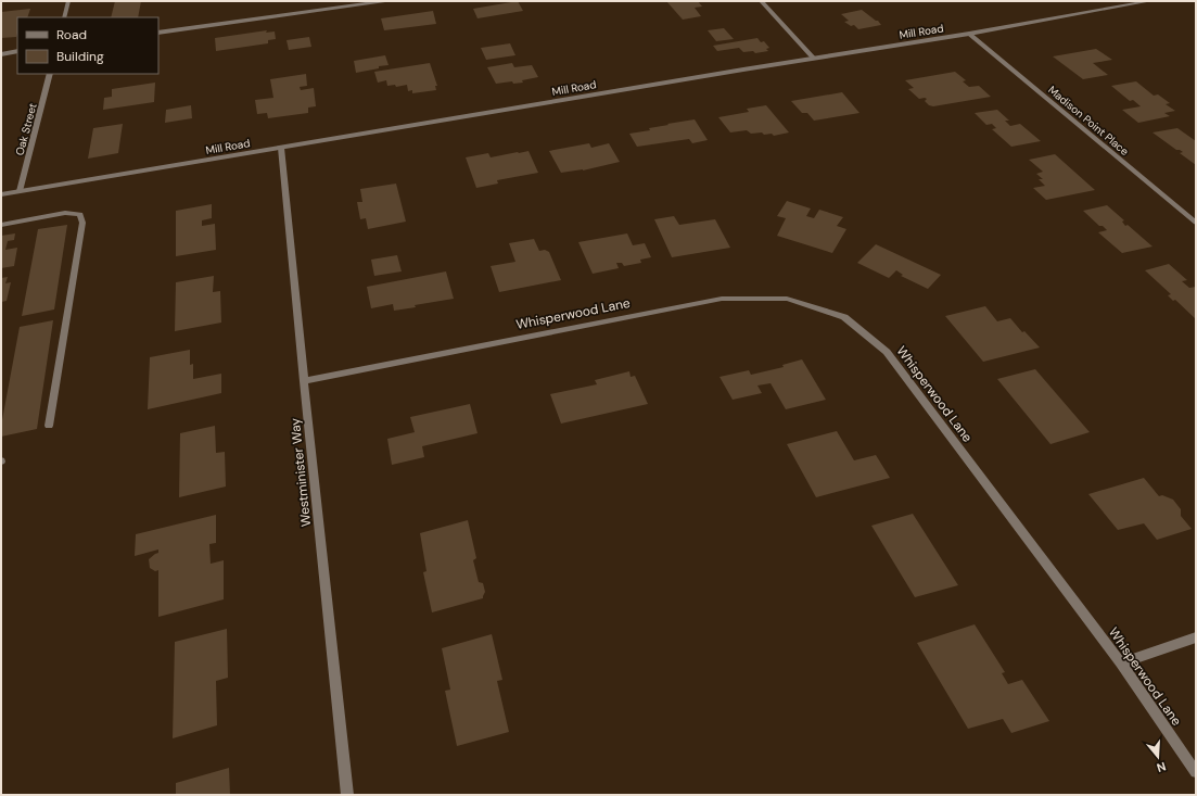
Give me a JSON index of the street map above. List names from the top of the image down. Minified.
{"streets":{"street":["Mill Road","Madison Point Place","Oak Street","Whisperwood Lane","Westminister Way"]},"crossings":[["Mill Road","Madison Point Place"],["Mill Road","Oak Street"],["Mill Road","Westminister Way"],["Whisperwood Lane","Westminister Way"]],"legend":["Road","Building"],"north":"bottom"}
